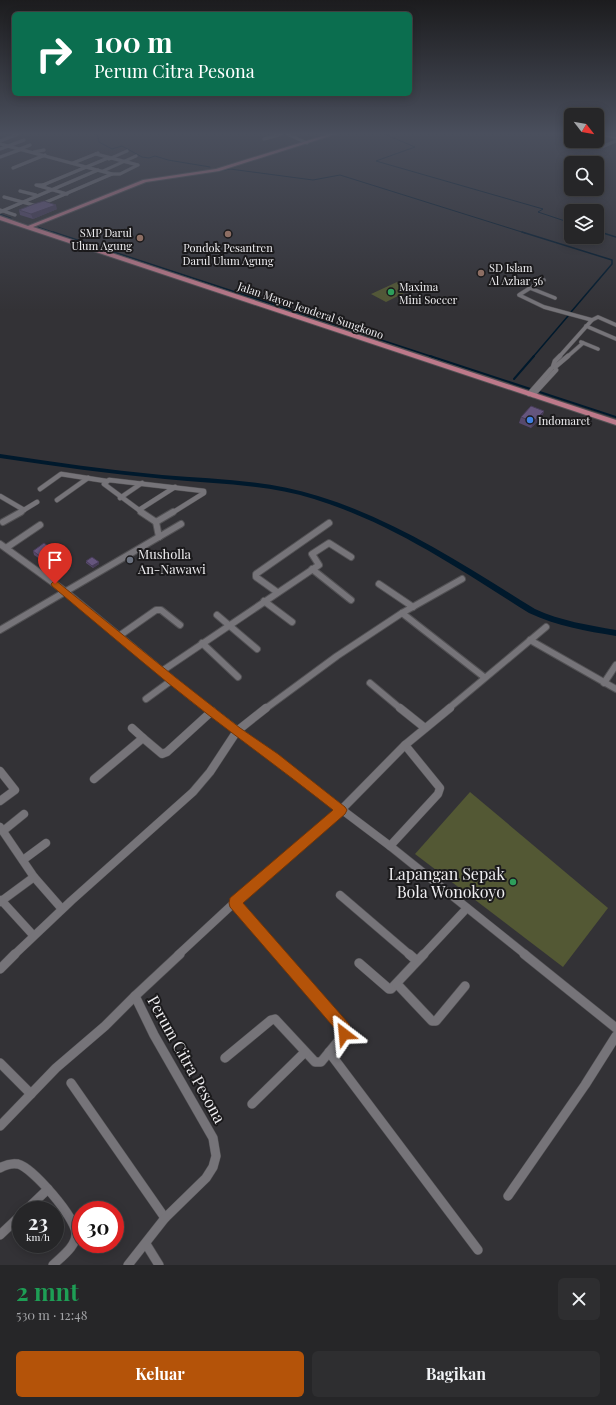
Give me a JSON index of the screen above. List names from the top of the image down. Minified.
{"streets":{"main road":["Jalan Mayor Jenderal Sungkono"],"street":["Perum Citra Pesona"]},"places":["Pondok Pesantren Darul Ulum Agung","SMP Darul Ulum Agung","SD Islam Al Azhar 56","Maxima Mini Soccer","Indomaret","Musholla An-Nawawi","Lapangan Sepak Bola Wonokoyo"],"north":"bottom right","page":{"turn":["100 m","Perum Citra Pesona"],"speed":"23 km/h","limit":"30","heading":["2 mnt","530 m · 12:48"],"buttons":["Keluar","Bagikan"]}}
